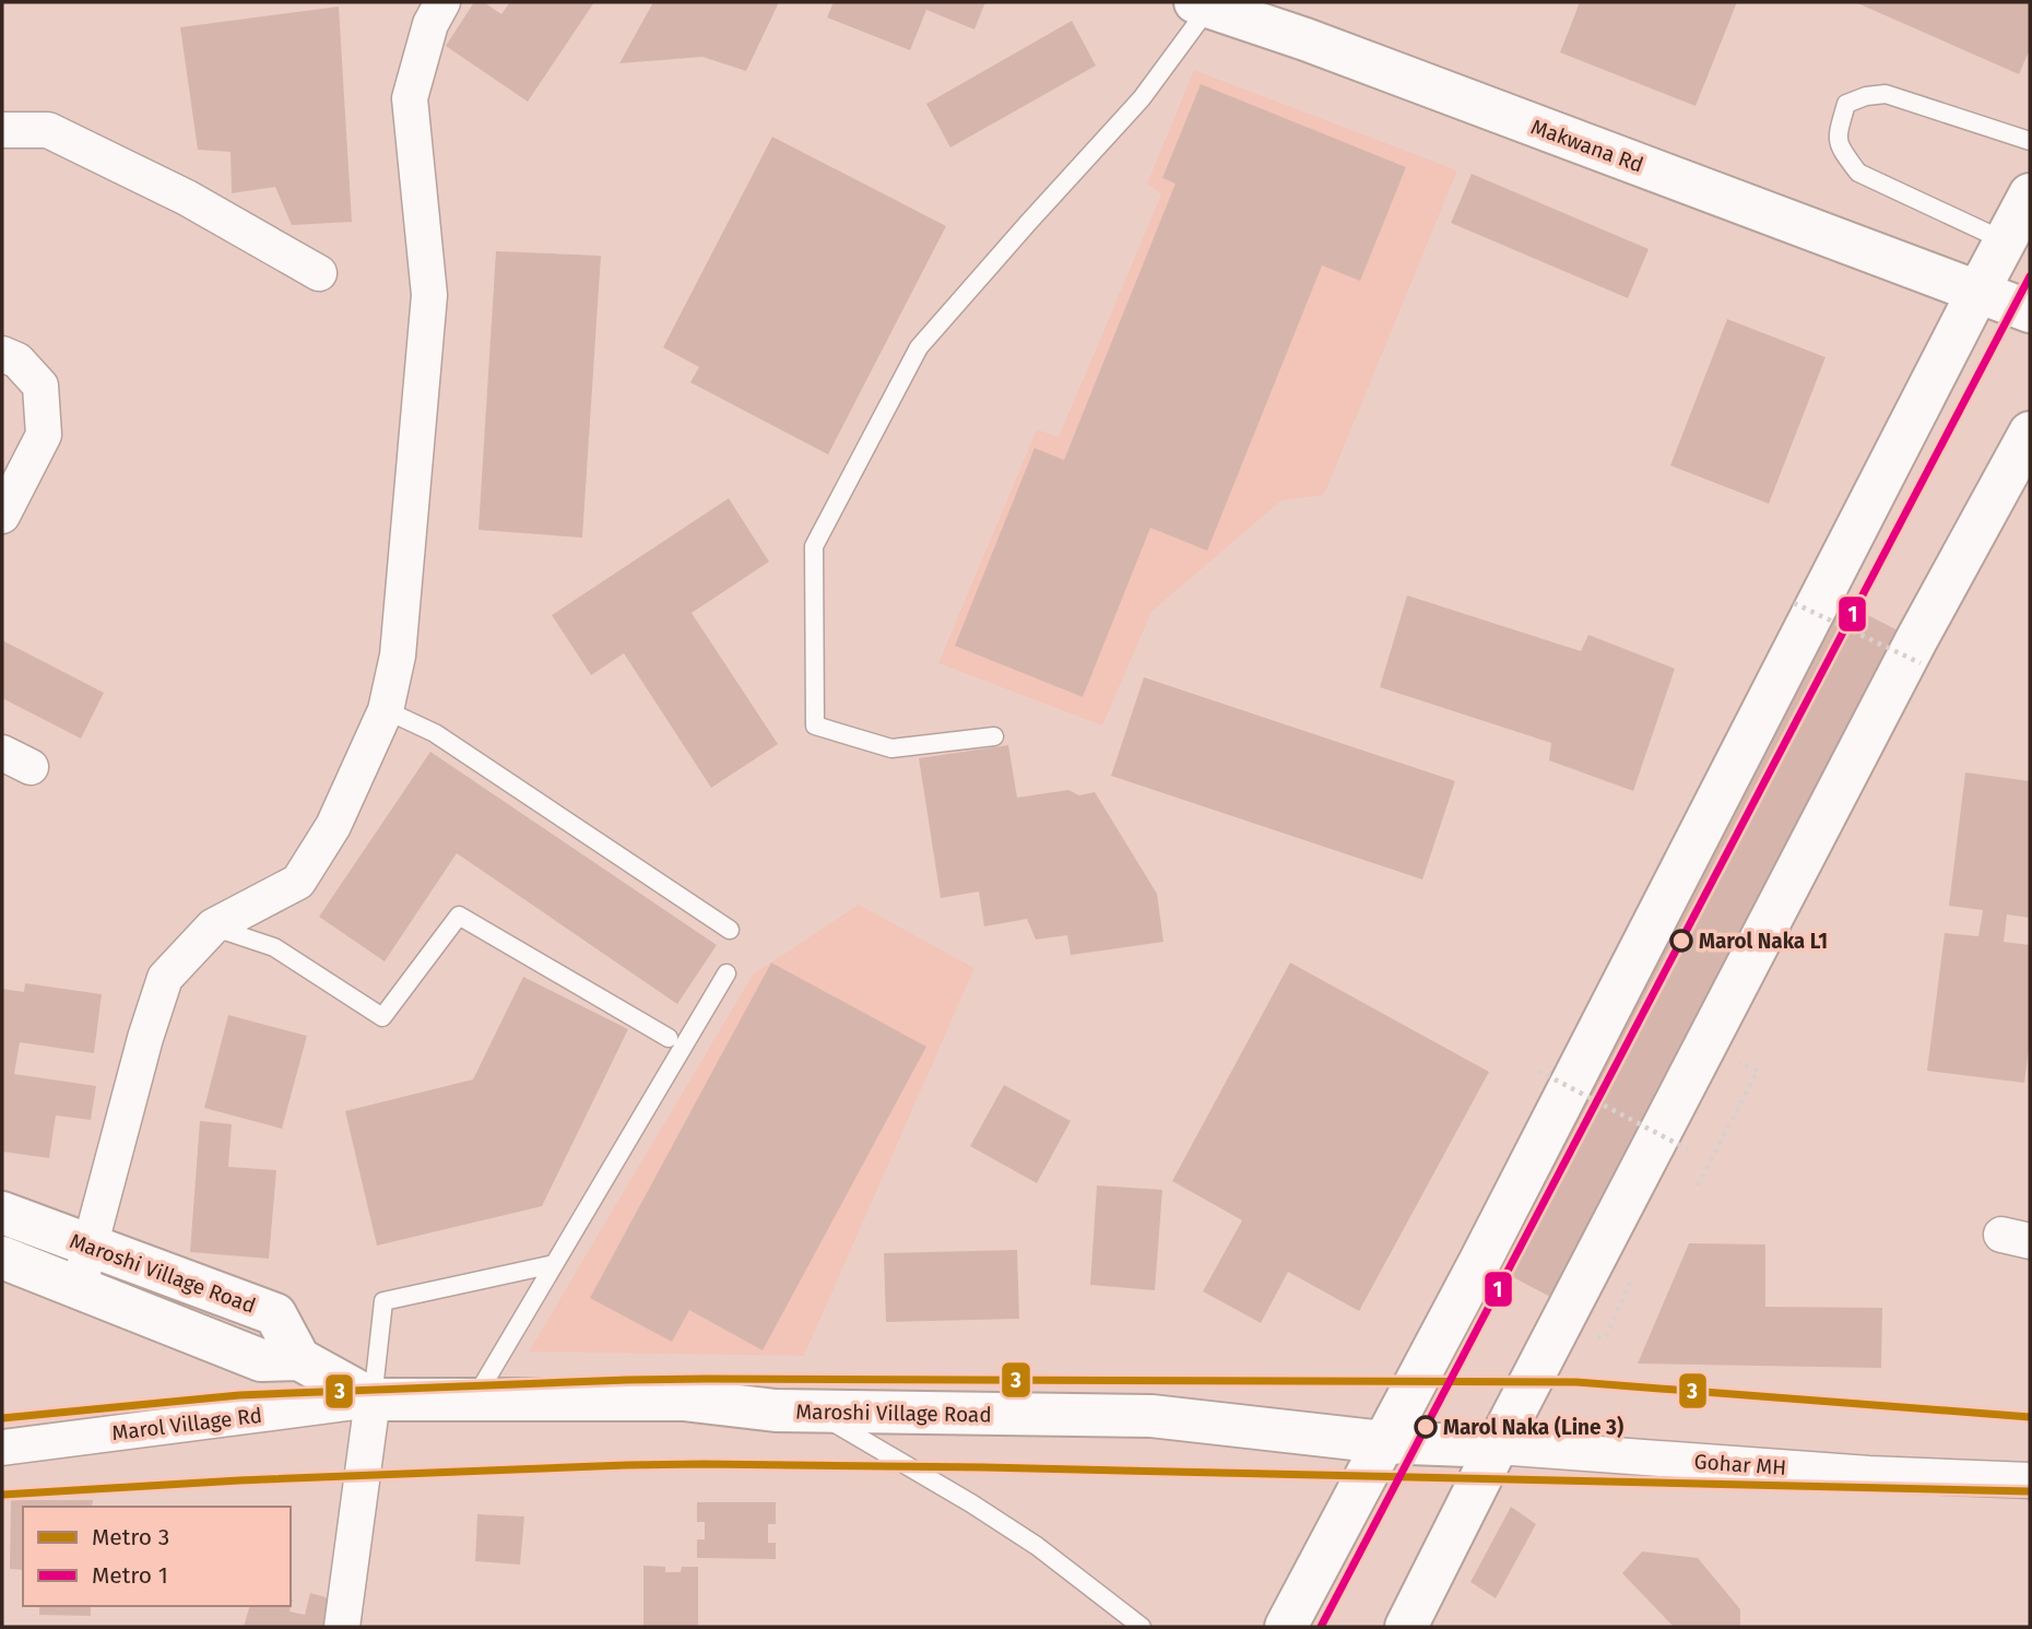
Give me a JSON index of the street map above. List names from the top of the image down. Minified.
{"streets":{"main road":["Makwana Rd","Maroshi Village Road"],"street":["Marol Village Rd","Gohar MH"]},"crossings":[["Maroshi Village Road","Marol Village Rd"],["Maroshi Village Road","Gohar MH"]],"places":["Marol Naka L1","Marol Naka (Line 3)"],"lines":["metro line 1","metro line 3"],"legend":["Metro 3","Metro 1"]}
